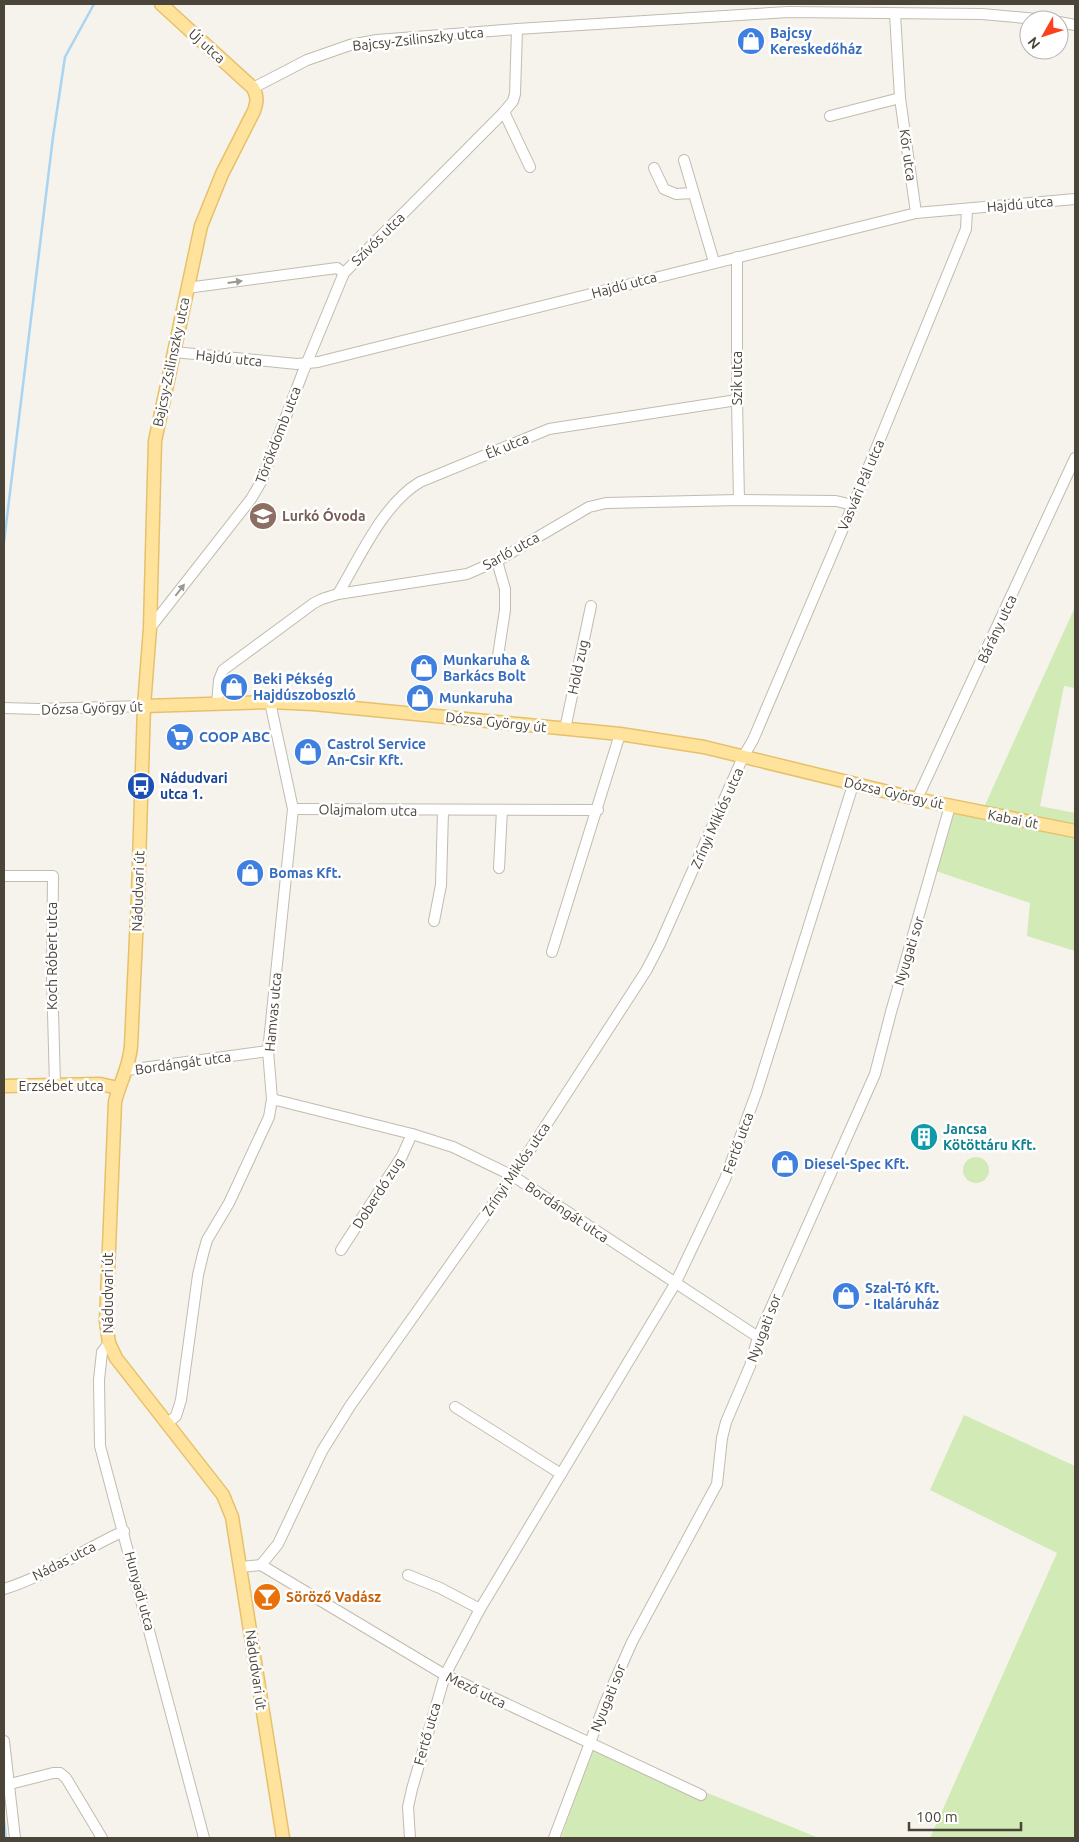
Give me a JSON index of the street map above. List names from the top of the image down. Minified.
{"streets":{"main road":["Bajcsy-Zsilinszky utca","Új utca","Dózsa György út","Kabai út","Nádudvari út","Erzsébet utca"],"street":["Kör utca","Hajdú utca","Szívós utca","Szik utca","Törökdomb utca","Ék utca","Vasvári Pál utca","Sarló utca","Bárány utca","Hold zug","Olajmalom utca","Zrínyi Miklós utca","Nyugati sor","Koch Róbert utca","Hamvas utca","Bordángát utca","Fertő utca","Doberdó zug","Nádas utca","Hunyadi utca","Mező utca"]},"crossings":[["Bajcsy-Zsilinszky utca","Új utca"],["Bajcsy-Zsilinszky utca","Kör utca"],["Bajcsy-Zsilinszky utca","Hajdú utca"],["Bajcsy-Zsilinszky utca","Szívós utca"],["Bajcsy-Zsilinszky utca","Törökdomb utca"],["Bajcsy-Zsilinszky utca","Dózsa György út"],["Bajcsy-Zsilinszky utca","Nádudvari út"],["Kör utca","Hajdú utca"],["Hajdú utca","Szik utca"],["Hajdú utca","Törökdomb utca"],["Hajdú utca","Vasvári Pál utca"],["Szívós utca","Törökdomb utca"],["Szik utca","Ék utca"],["Szik utca","Sarló utca"],["Ék utca","Sarló utca"],["Vasvári Pál utca","Sarló utca"],["Vasvári Pál utca","Dózsa György út"],["Vasvári Pál utca","Zrínyi Miklós utca"],["Sarló utca","Dózsa György út"],["Bárány utca","Dózsa György út"],["Hold zug","Dózsa György út"],["Dózsa György út","Zrínyi Miklós utca"],["Dózsa György út","Kabai út"],["Dózsa György út","Nádudvari út"],["Dózsa György út","Nyugati sor"],["Dózsa György út","Hamvas utca"],["Dózsa György út","Fertő utca"],["Olajmalom utca","Hamvas utca"],["Zrínyi Miklós utca","Bordángát utca"],["Zrínyi Miklós utca","Mező utca"],["Kabai út","Nyugati sor"],["Nádudvari út","Hamvas utca"],["Nádudvari út","Bordángát utca"],["Nádudvari út","Erzsébet utca"],["Nádudvari út","Hunyadi utca"],["Nyugati sor","Bordángát utca"],["Nyugati sor","Mező utca"],["Koch Róbert utca","Erzsébet utca"],["Hamvas utca","Bordángát utca"],["Bordángát utca","Fertő utca"],["Bordángát utca","Doberdó zug"],["Fertő utca","Mező utca"],["Nádas utca","Hunyadi utca"]],"one_way":["Törökdomb utca"],"places":{"shop":["Bajcsy Kereskedőház","Munkaruha & Barkács Bolt","Beki Pékség Hajdúszoboszló","Munkaruha","Castrol Service An-Csir Kft.","Bomas Kft.","Diesel-Spec Kft.","Szal-Tó Kft. - Italáruház"],"school or university":["Lurkó Óvoda"],"supermarket":["COOP ABC"],"bus stop":["Nádudvari utca 1."],"building":["Jancsa Kötöttáru Kft."],"bar":["Söröző Vadász"]},"scale_bar":"100 m","north":"bottom left"}
